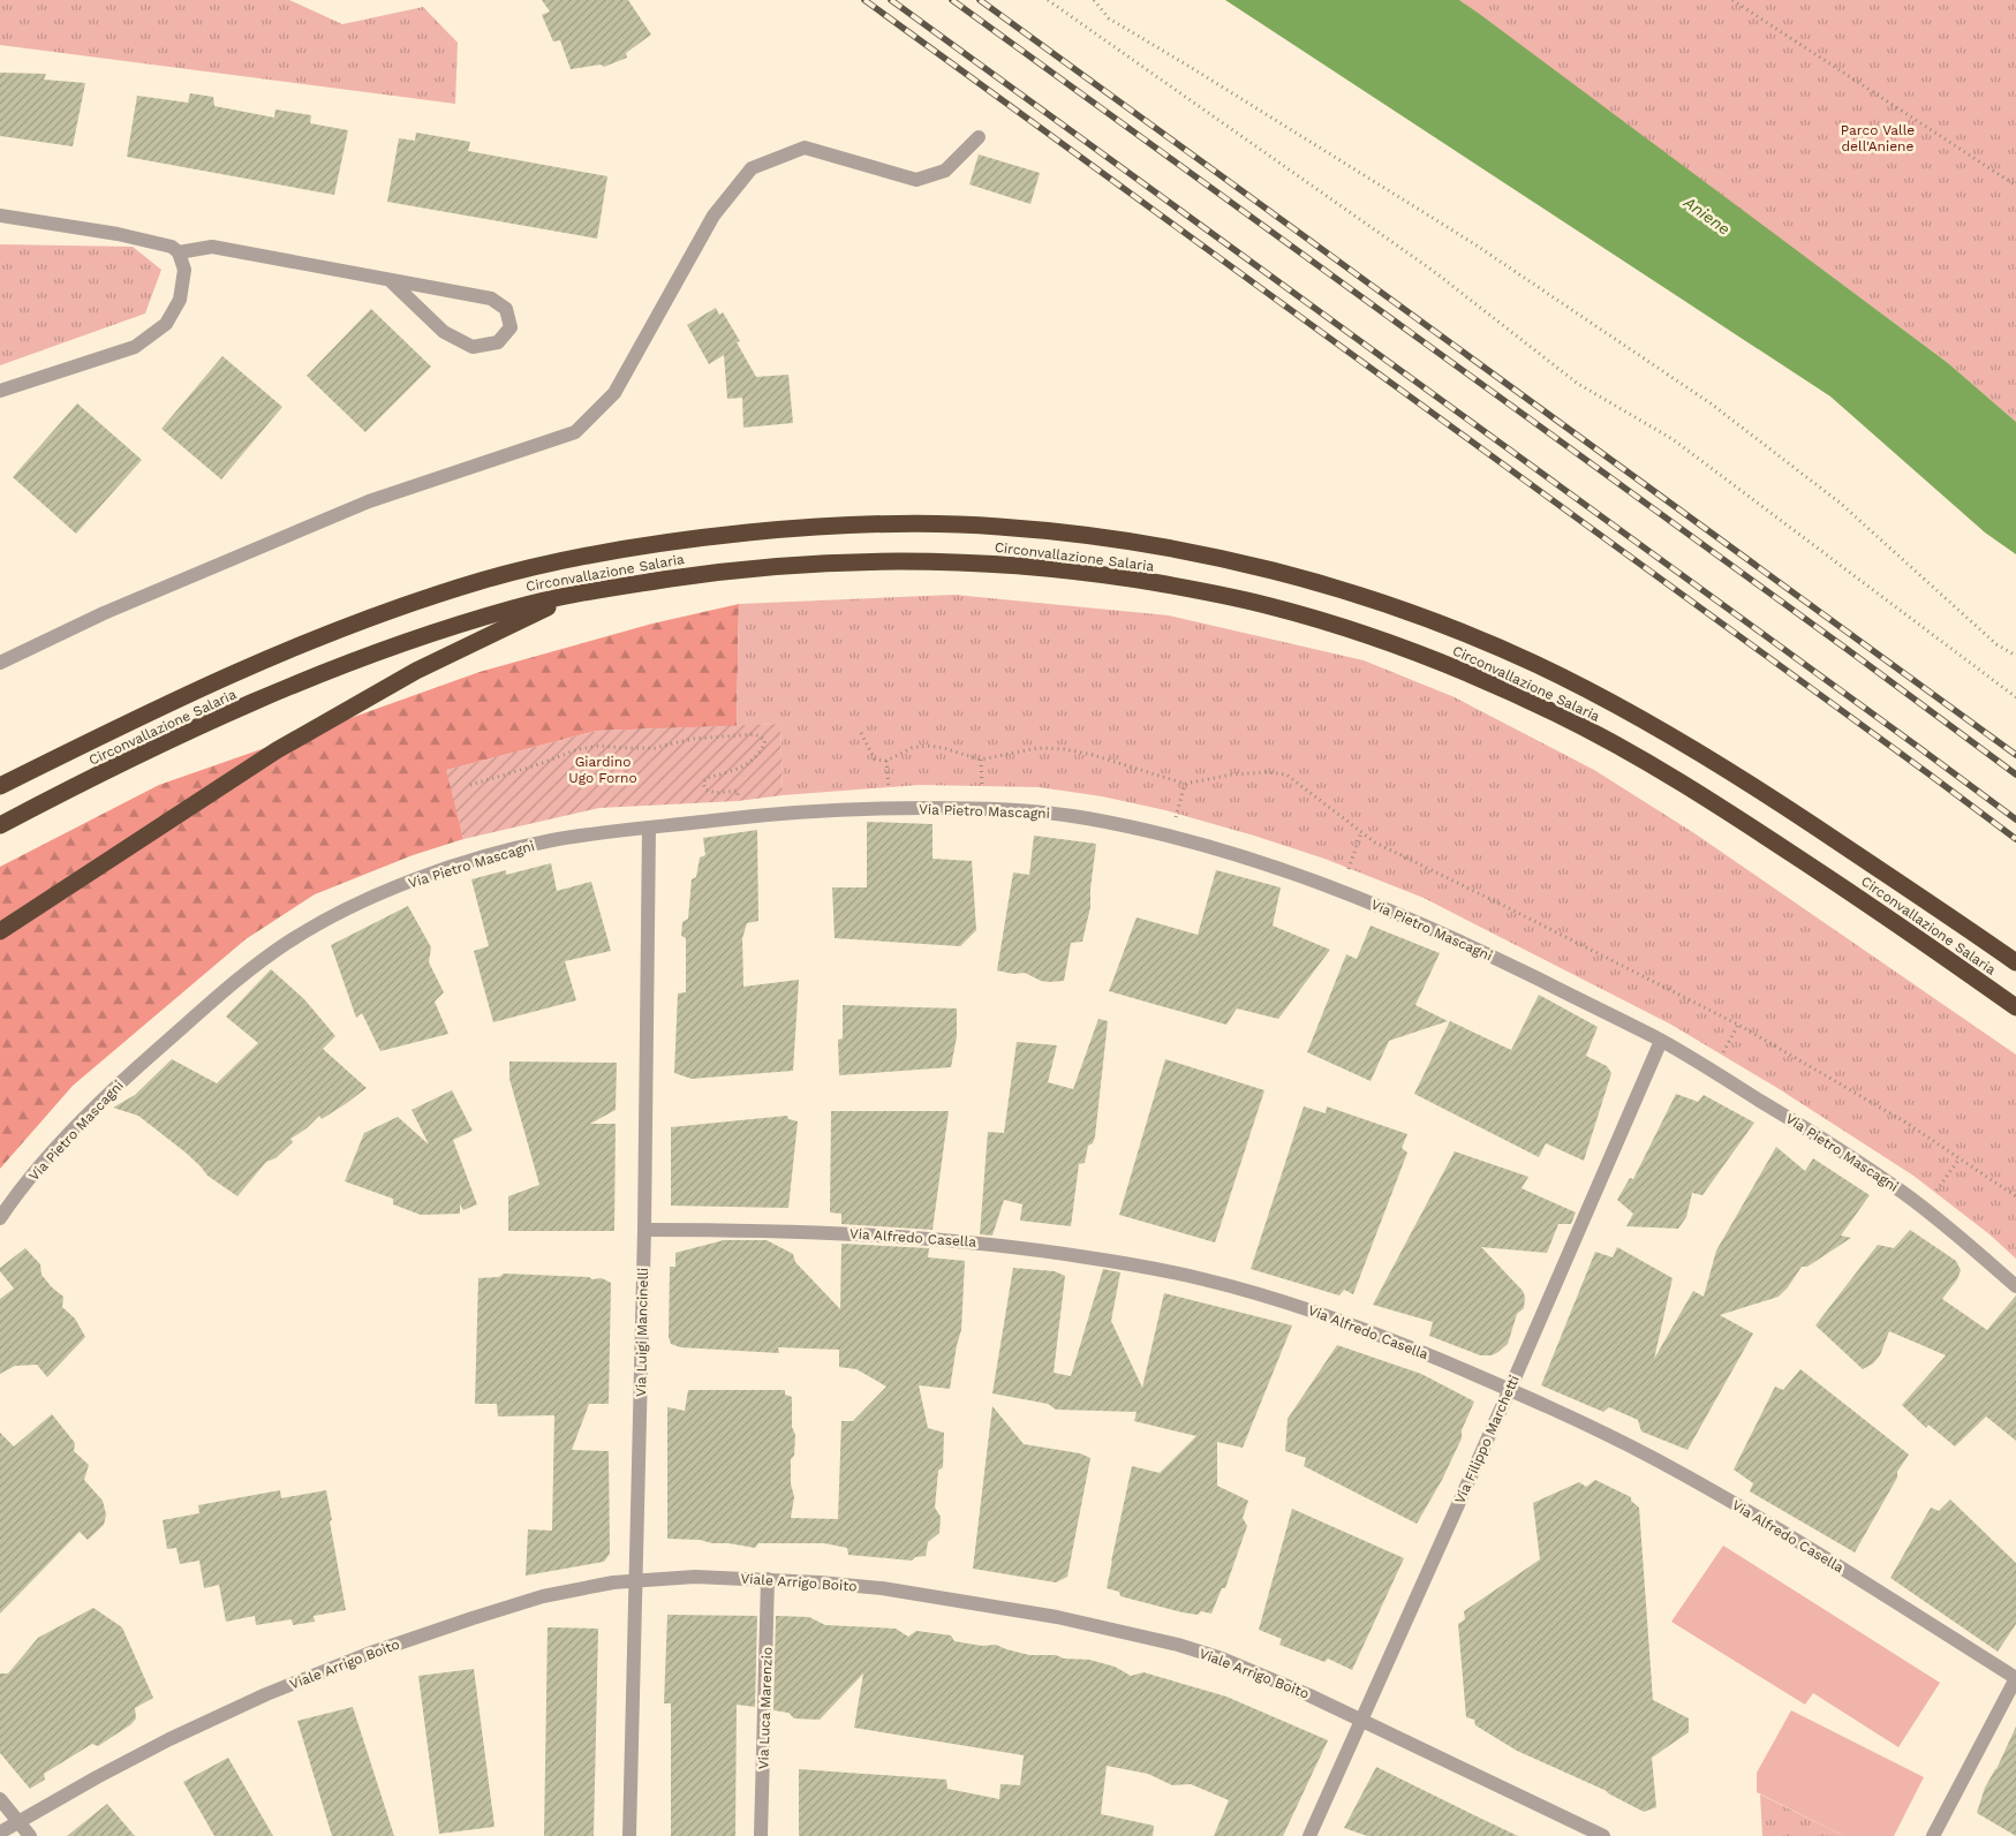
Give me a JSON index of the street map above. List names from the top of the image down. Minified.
{"streets":{"highway":["Circonvallazione Salaria"],"street":["Via Pietro Mascagni","Via Alfredo Casella","Via Luigi Mancinelli","Via Filippo Marchetti","Viale Arrigo Boito","Via Luca Marenzio"]},"crossings":[["Via Pietro Mascagni","Via Luigi Mancinelli"],["Via Pietro Mascagni","Via Filippo Marchetti"],["Via Alfredo Casella","Via Luigi Mancinelli"],["Via Alfredo Casella","Via Filippo Marchetti"],["Via Luigi Mancinelli","Viale Arrigo Boito"],["Via Filippo Marchetti","Viale Arrigo Boito"],["Viale Arrigo Boito","Via Luca Marenzio"]],"water":["Aniene"],"parks":["Parco Valle dell'Aniene","Giardino Ugo Forno"]}
